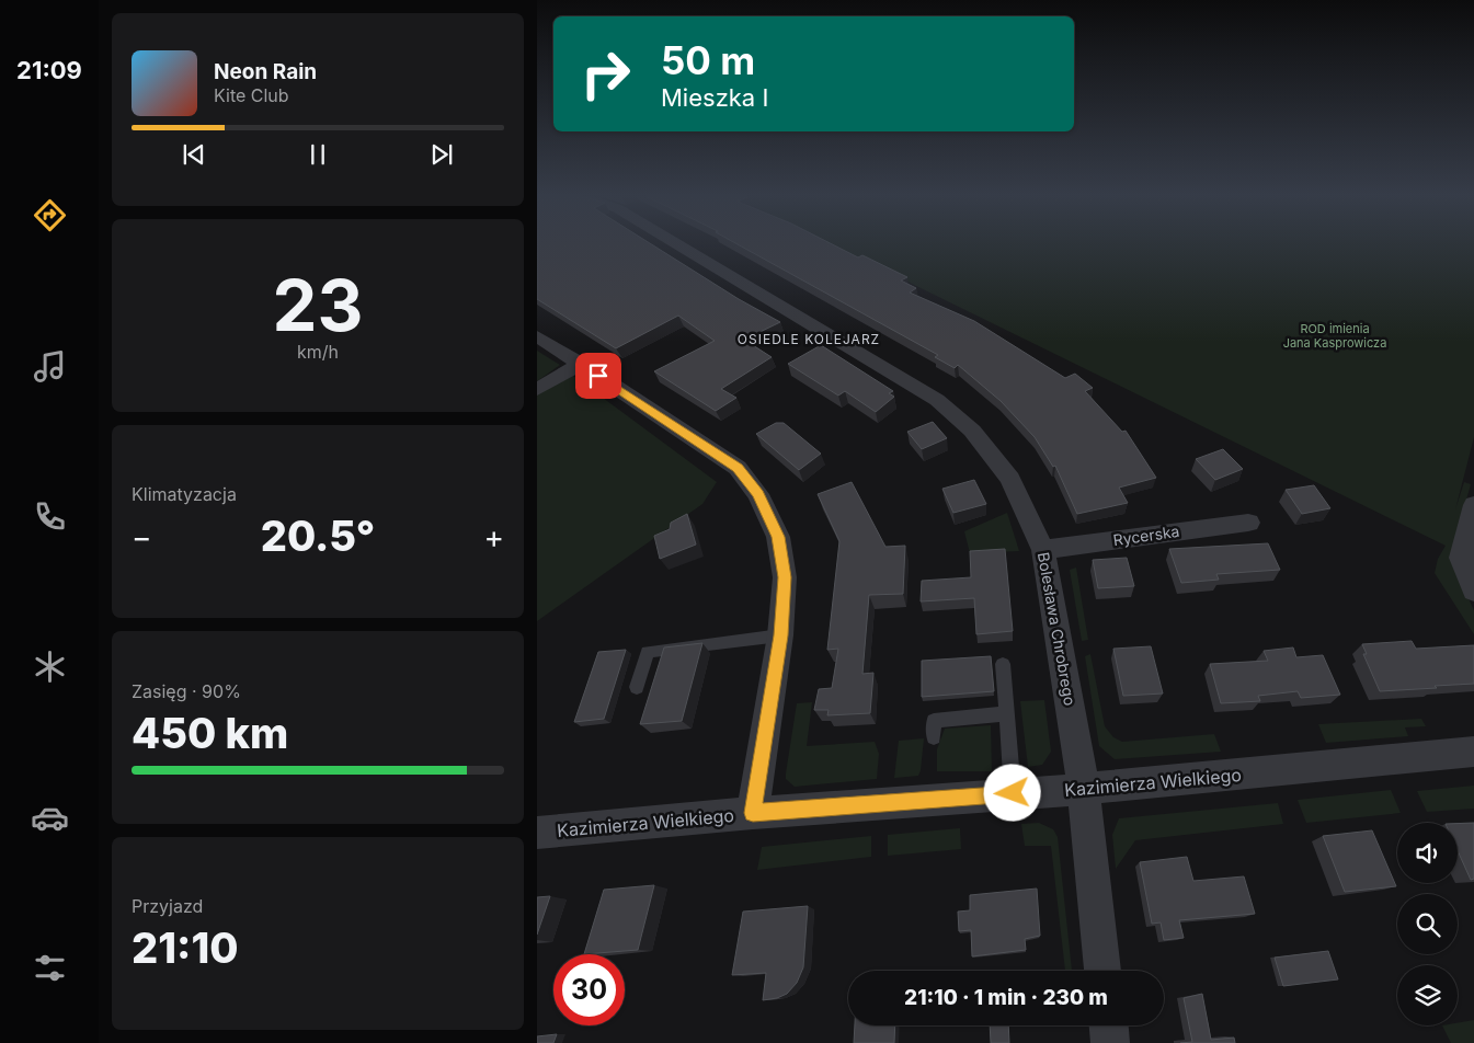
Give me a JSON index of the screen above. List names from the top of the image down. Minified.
{"streets":{"street":["Rycerska","Bolesława Chrobrego","Kazimierza Wielkiego"]},"crossings":[["Rycerska","Bolesława Chrobrego"],["Bolesława Chrobrego","Kazimierza Wielkiego"]],"districts":["OSIEDLE KOLEJARZ"],"parks":["ROD imienia Jana Kasprowicza"],"page":{"tabs":"21:09","turn":["50 m","Mieszka I"],"song":["Neon Rain","Kite Club"],"tile":[["23","km/h"],"Klimatyzacja",["Zasięg · 90%","450 km"],["Przyjazd","21:10"]],"heat":["−","20.5°","+"],"limit":"30","trip":"21:10 · 1 min · 230 m"}}
